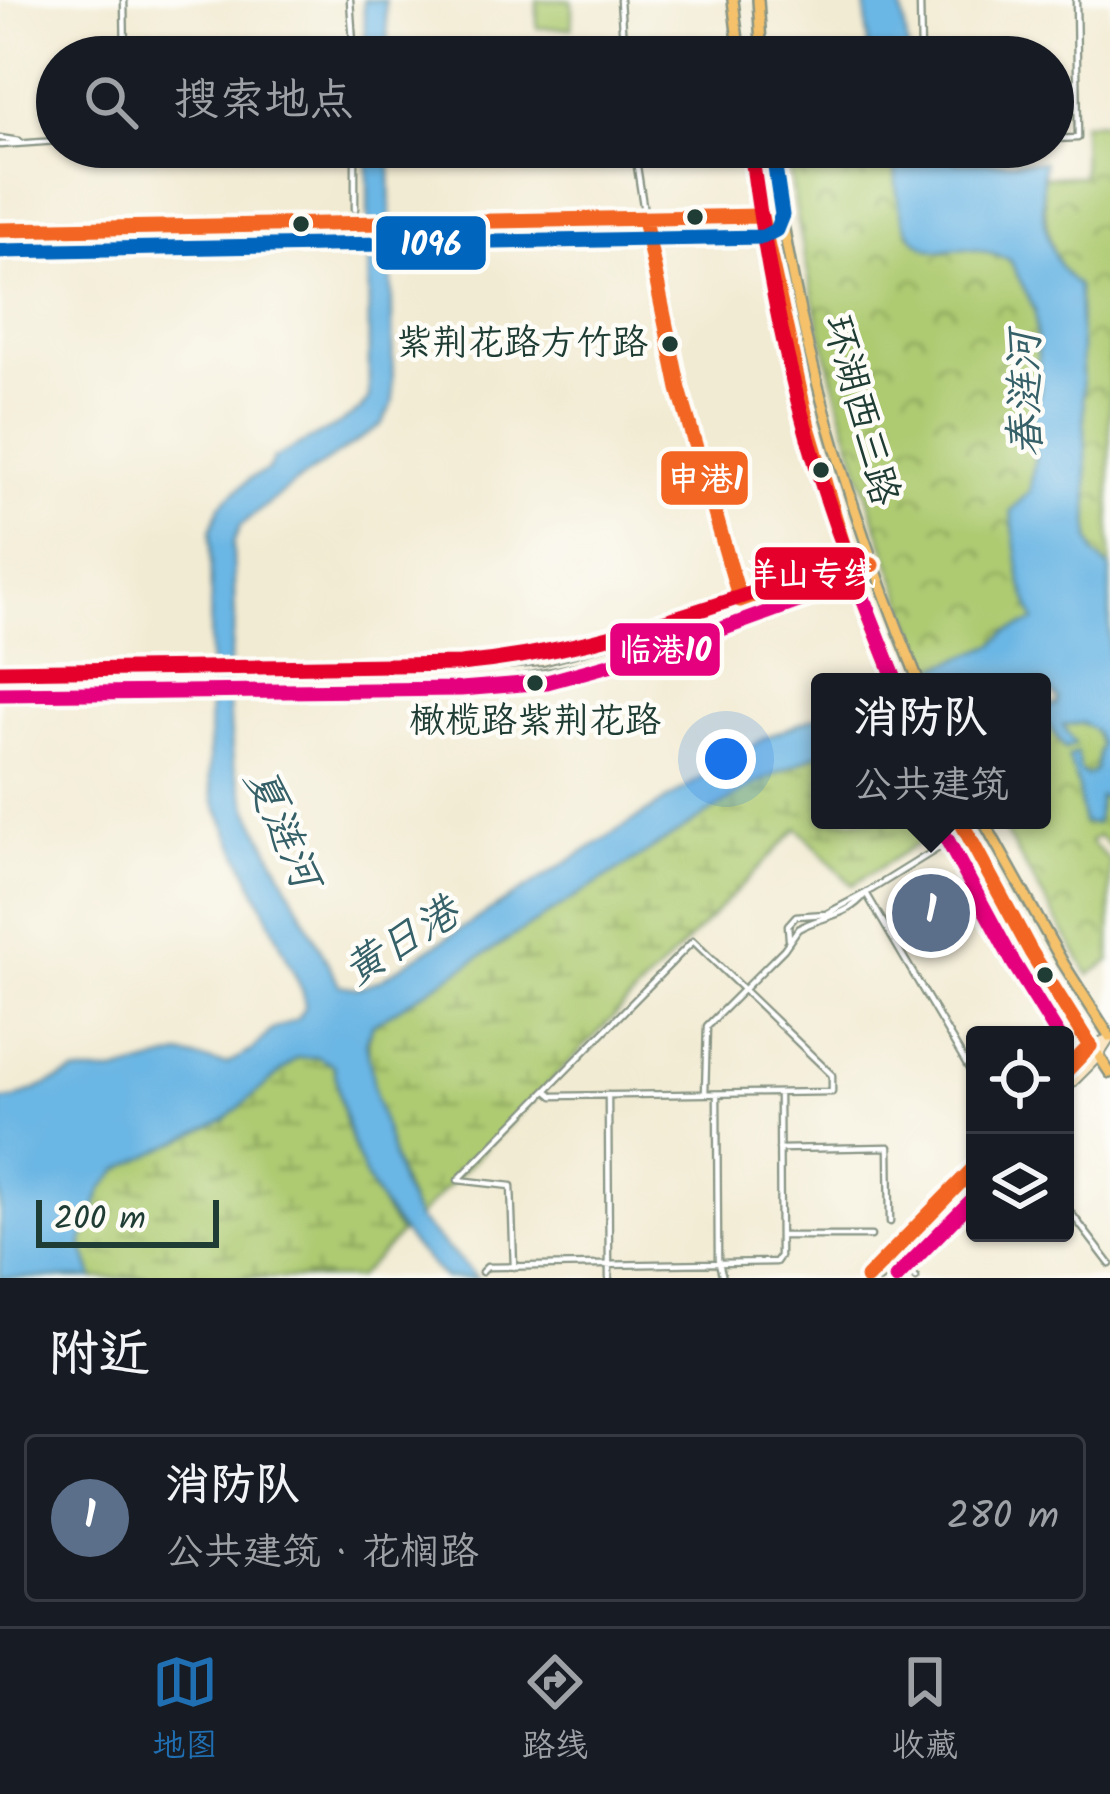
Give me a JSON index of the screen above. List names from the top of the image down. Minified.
{"streets":{"main road":["环湖西三路"]},"water":["春涟河","夏涟河","黄日港"],"places":["紫荆花路方竹路","橄榄路紫荆花路"],"lines":["transit line 洋山专线","transit line 1096","transit line 申港1","transit line 临港10"],"scale_bar":"200 m","page":{"search":"搜索地点","popup":["消防队","公共建筑"],"pins":"1","scale":"200 m","heading":"附近","list":[{"mark":"1","name":"消防队","note":"公共建筑 · 花榈路","value":"280 m"}],"nav":["地图","路线","收藏"]}}
